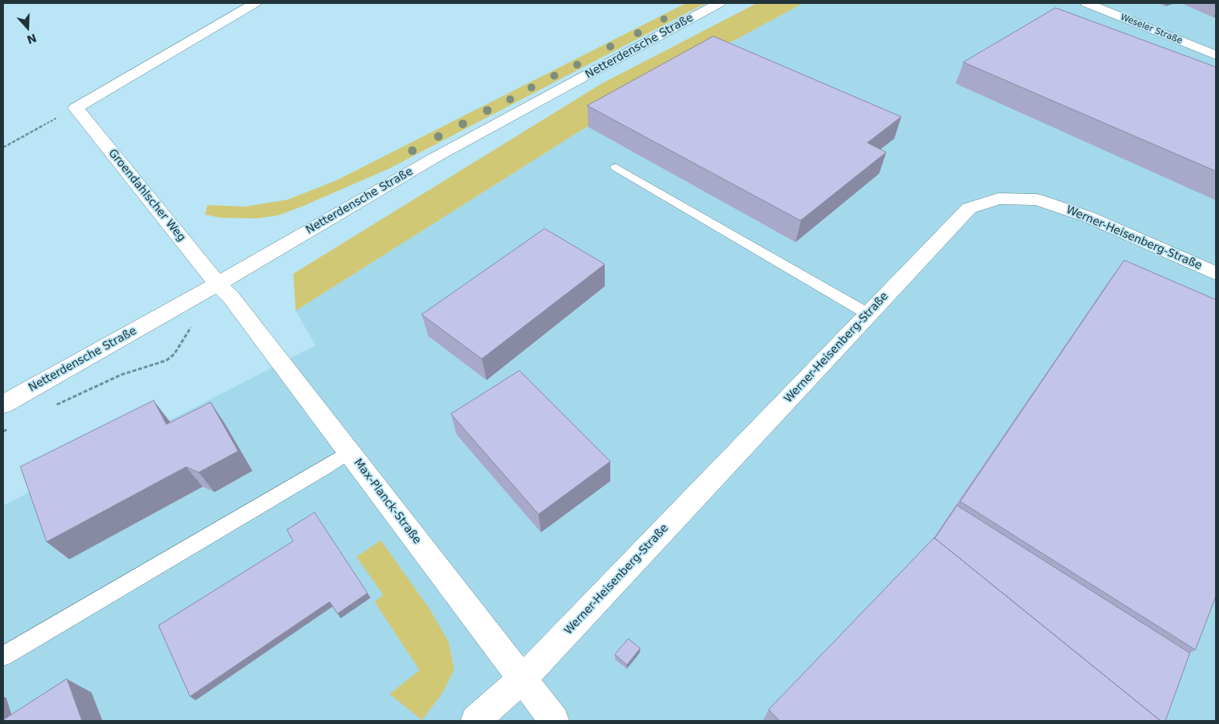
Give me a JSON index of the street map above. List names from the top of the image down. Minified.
{"streets":{"street":["Weseler Straße","Netterdensche Straße","Groendahlscher Weg","Werner-Heisenberg-Straße","Max-Planck-Straße"]},"crossings":[["Netterdensche Straße","Groendahlscher Weg"],["Netterdensche Straße","Max-Planck-Straße"],["Groendahlscher Weg","Max-Planck-Straße"],["Werner-Heisenberg-Straße","Max-Planck-Straße"]],"north":"bottom"}
